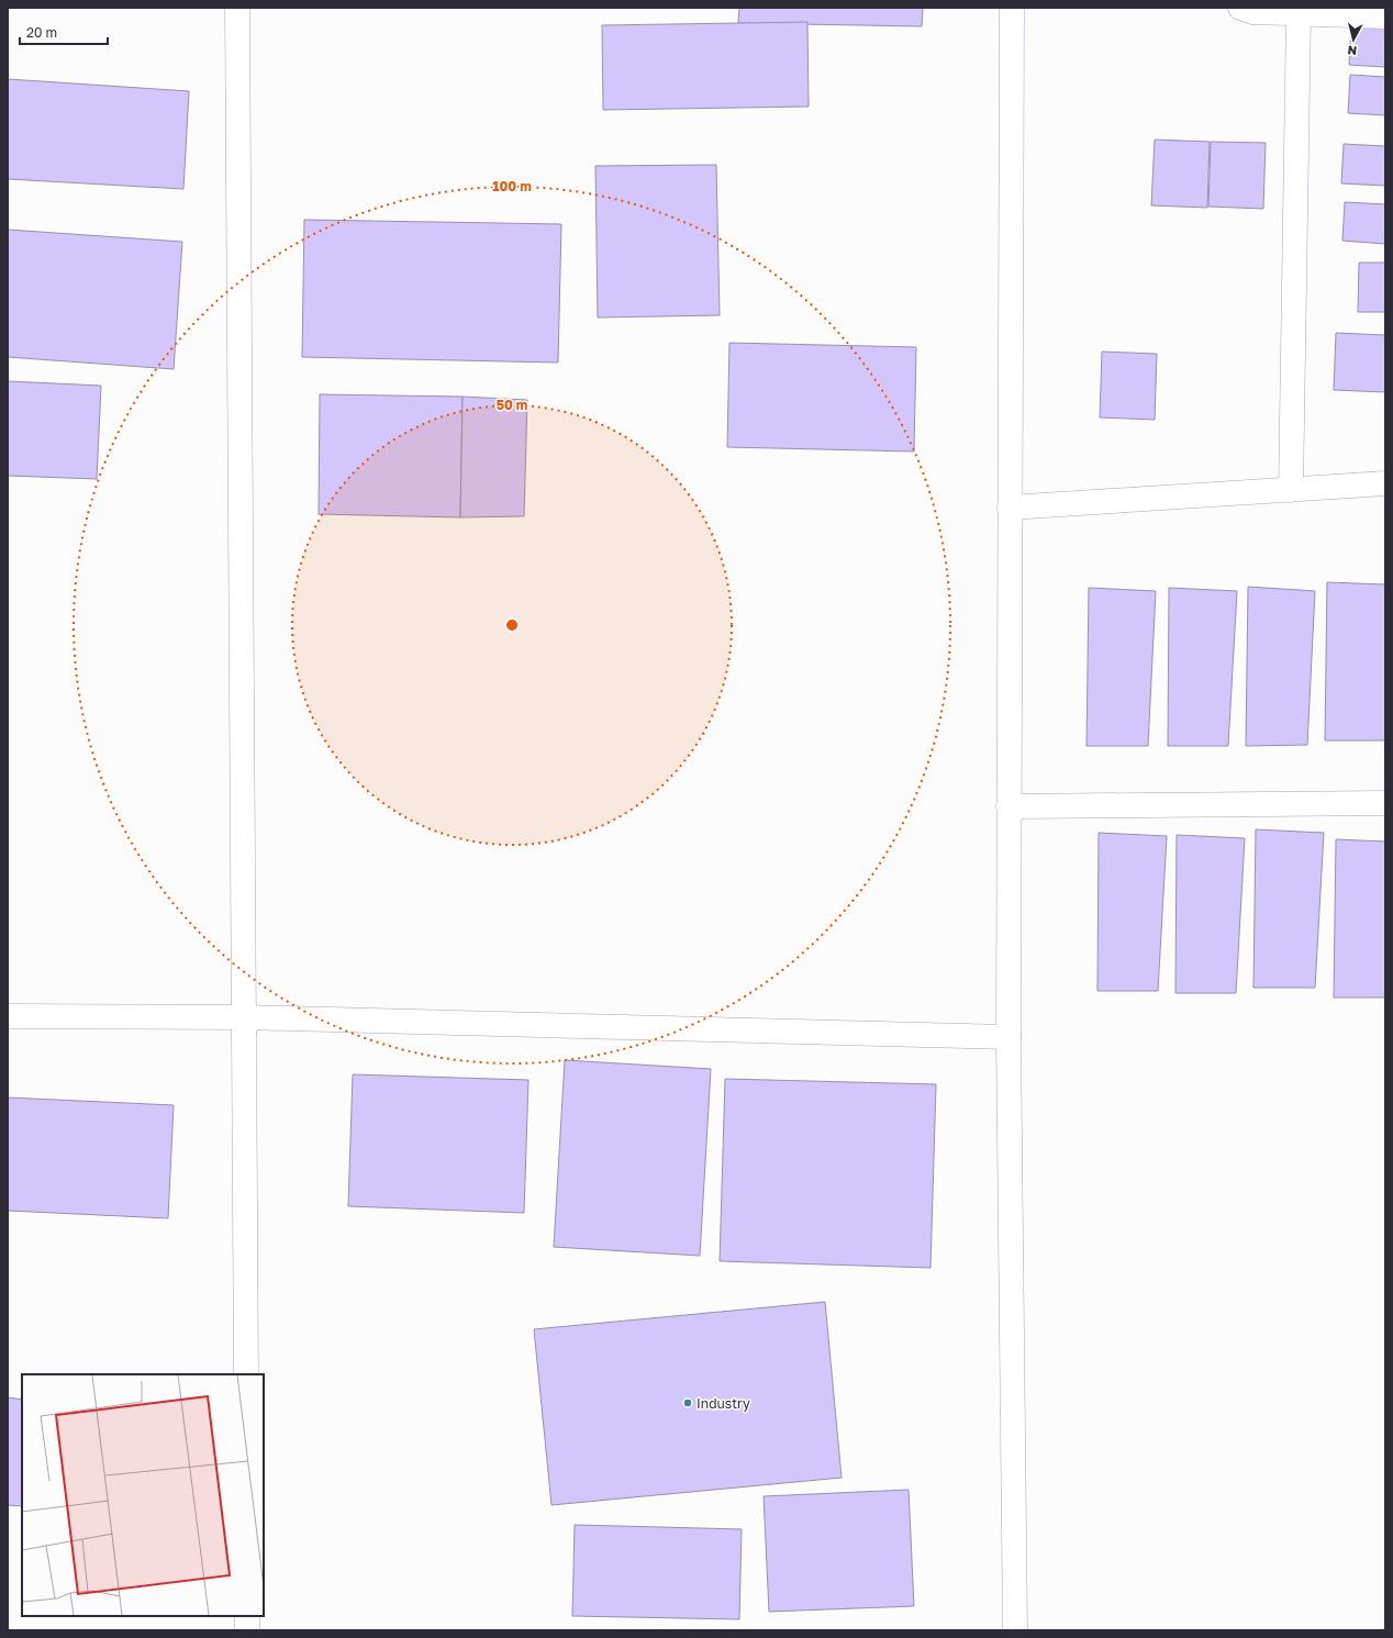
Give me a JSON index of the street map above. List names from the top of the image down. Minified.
{"places":["Industry"],"scale_bar":"20 m","north":"bottom","rings":["100 m","50 m"]}
